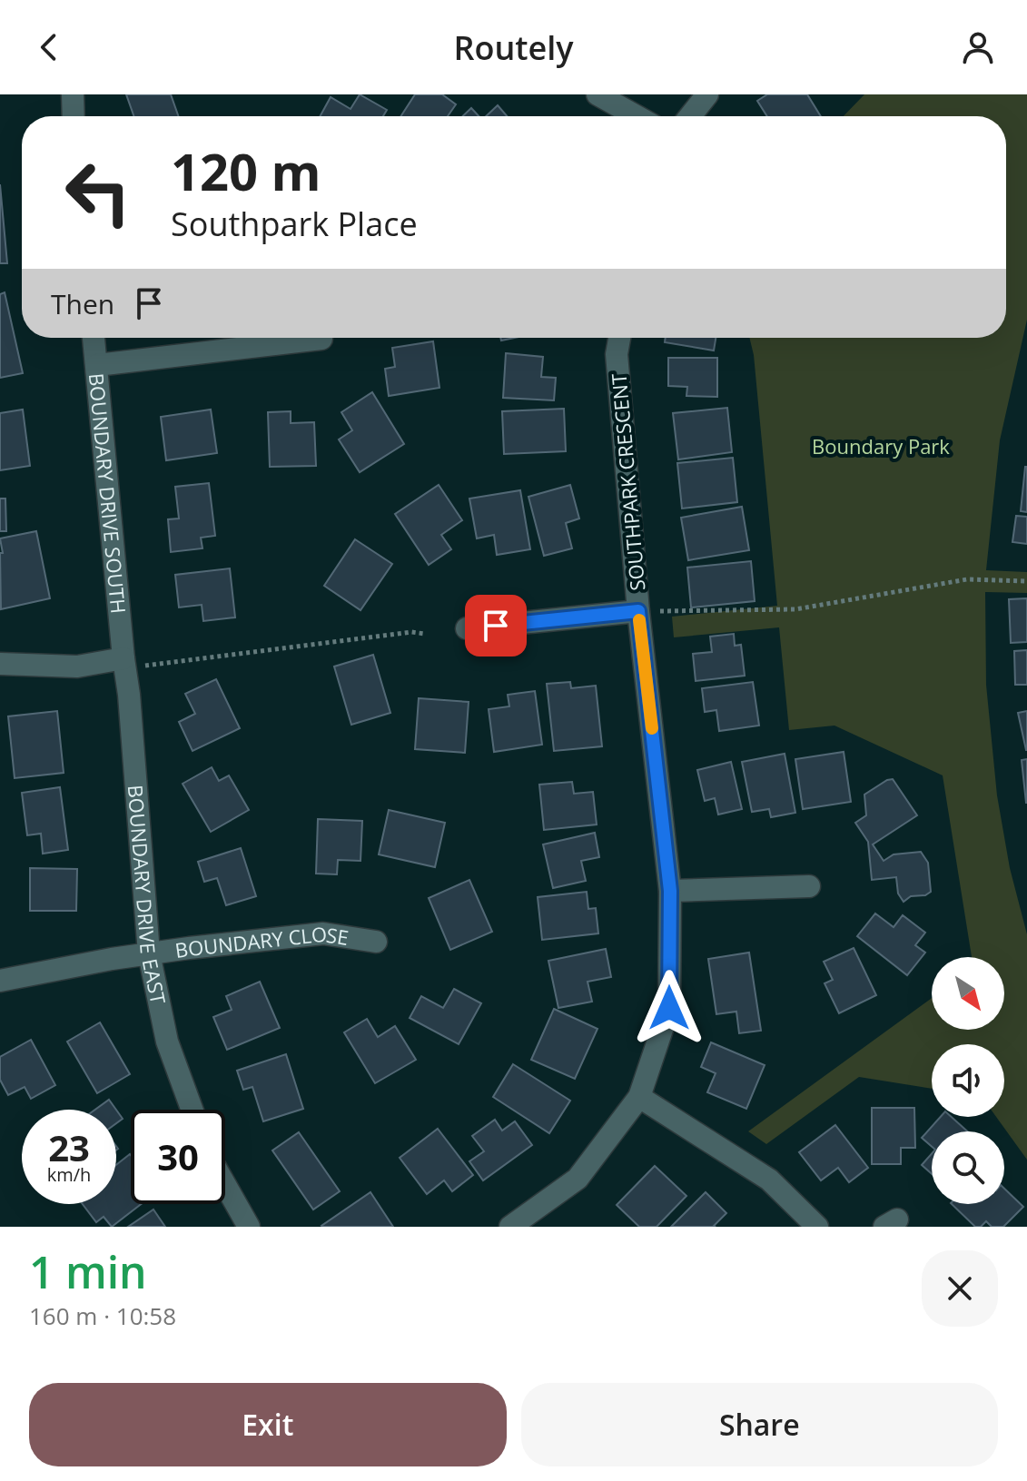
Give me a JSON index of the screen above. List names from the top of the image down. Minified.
{"streets":{"street":["SOUTHPARK CRESCENT","BOUNDARY DRIVE SOUTH","BOUNDARY DRIVE EAST","BOUNDARY CLOSE"]},"crossings":[["BOUNDARY DRIVE SOUTH","BOUNDARY DRIVE EAST"],["BOUNDARY DRIVE EAST","BOUNDARY CLOSE"]],"parks":["Boundary Park"],"north":"bottom right","page":{"header":"Routely","turn":["120 m","Southpark Place"],"then":"Then","speed":"23 km/h","limit":"30","heading":["1 min","160 m · 10:58"],"buttons":["Exit","Share"]}}
